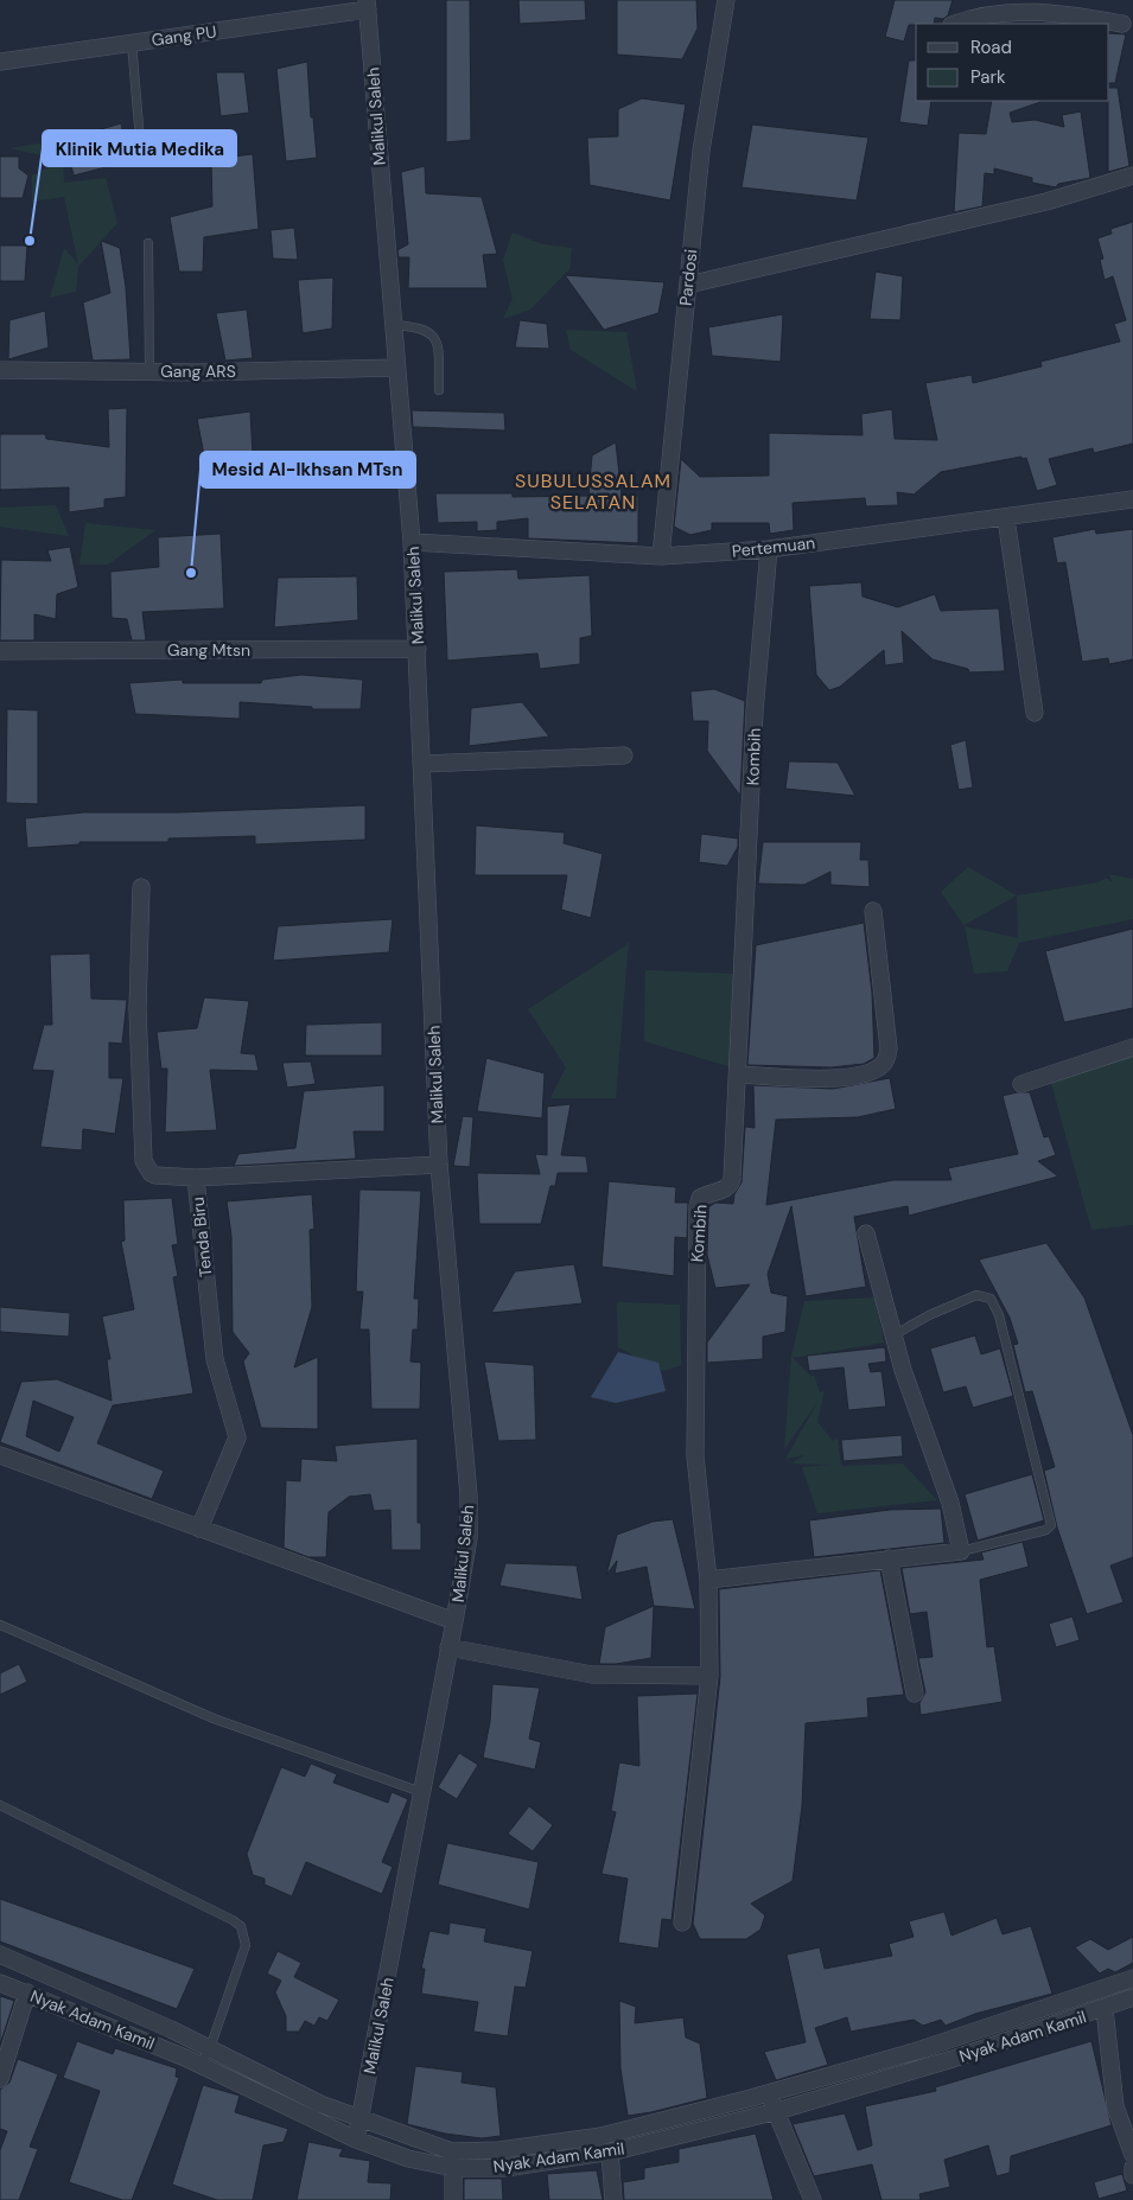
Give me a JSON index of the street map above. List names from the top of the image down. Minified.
{"streets":{"street":["Gang PU","Malikul Saleh","Pardosi","Gang ARS","Pertemuan","Gang Mtsn","Kombih","Tenda Biru","Nyak Adam Kamil"]},"crossings":[["Gang PU","Malikul Saleh"],["Malikul Saleh","Gang ARS"],["Malikul Saleh","Pertemuan"],["Malikul Saleh","Gang Mtsn"],["Malikul Saleh","Tenda Biru"],["Malikul Saleh","Nyak Adam Kamil"],["Pardosi","Pertemuan"],["Pertemuan","Kombih"]],"districts":["SUBULUSSALAM SELATAN"],"places":["Klinik Mutia Medika","Mesid Al-Ikhsan MTsn"],"legend":["Road","Park"]}
